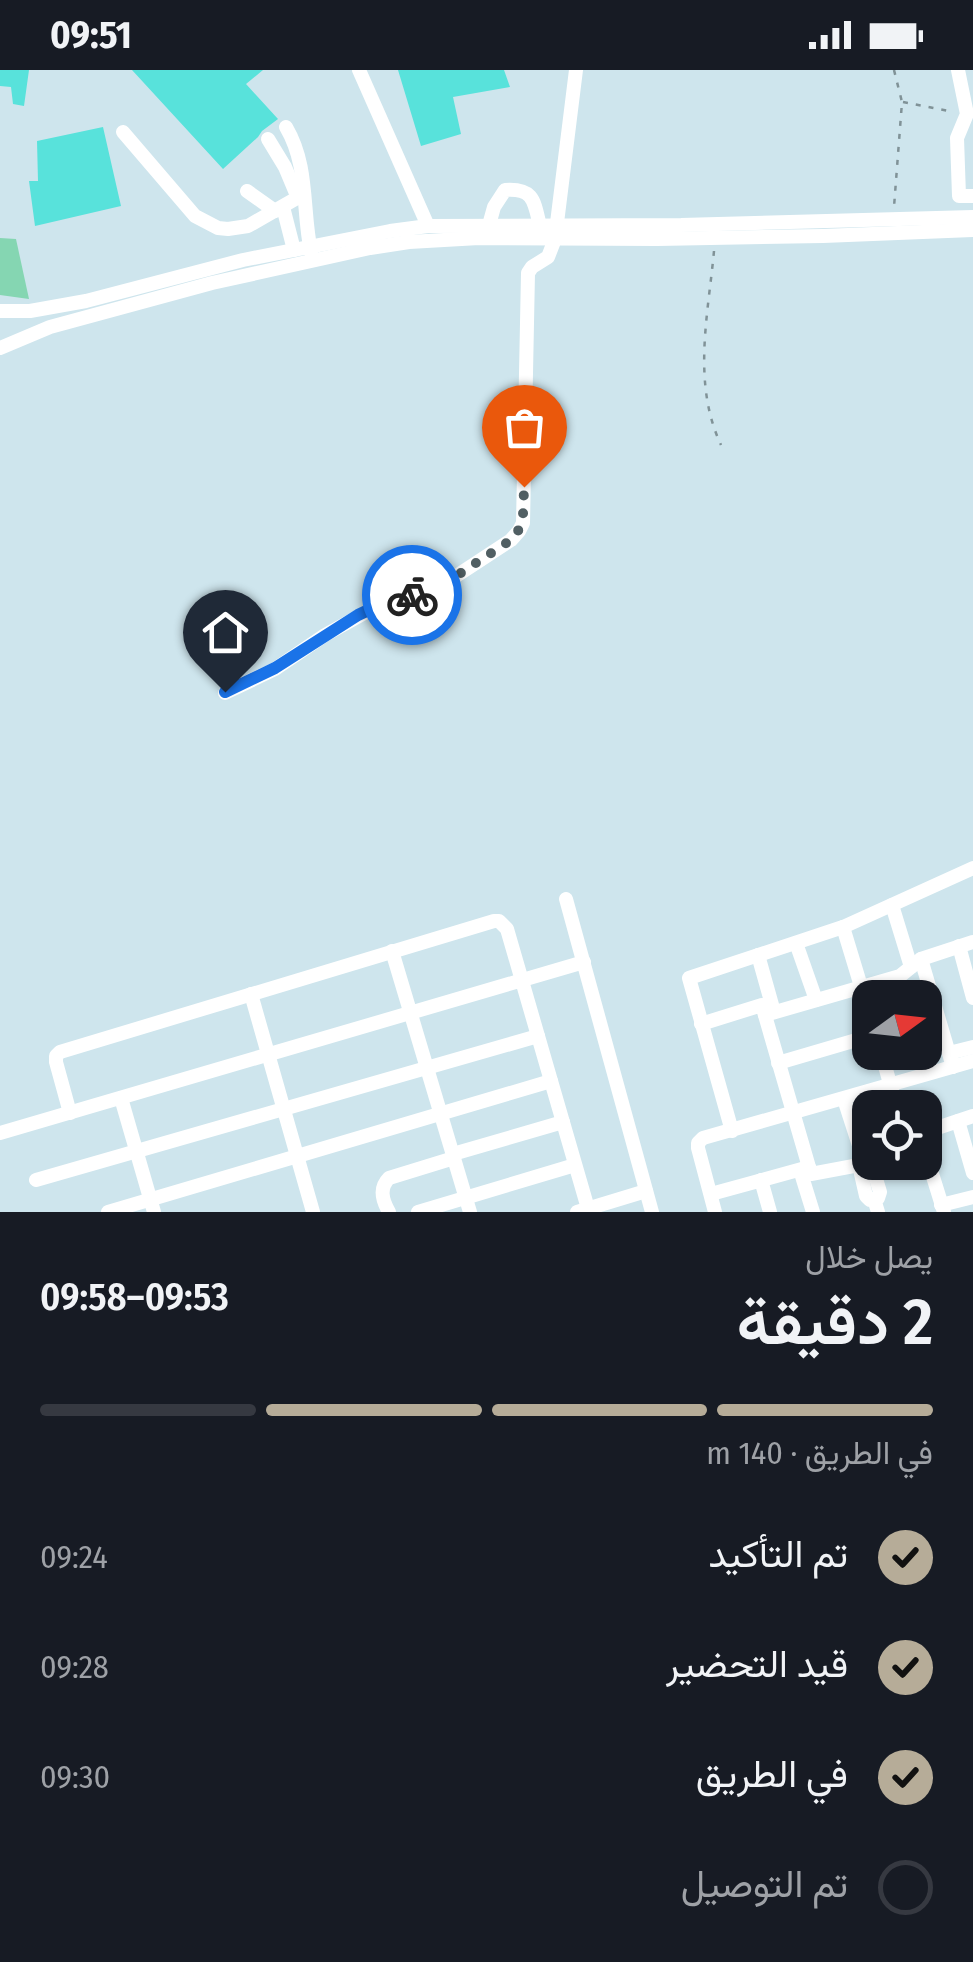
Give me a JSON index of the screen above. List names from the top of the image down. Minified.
{"north":"right","page":{"status":"09:51","heading":["2 دقيقة","يصل خلال","09:53–09:58"],"bar":"في الطريق · 140 m","list":[["تم التأكيد","09:24"],["قيد التحضير","09:28"],["في الطريق","09:30"],"تم التوصيل"]}}
